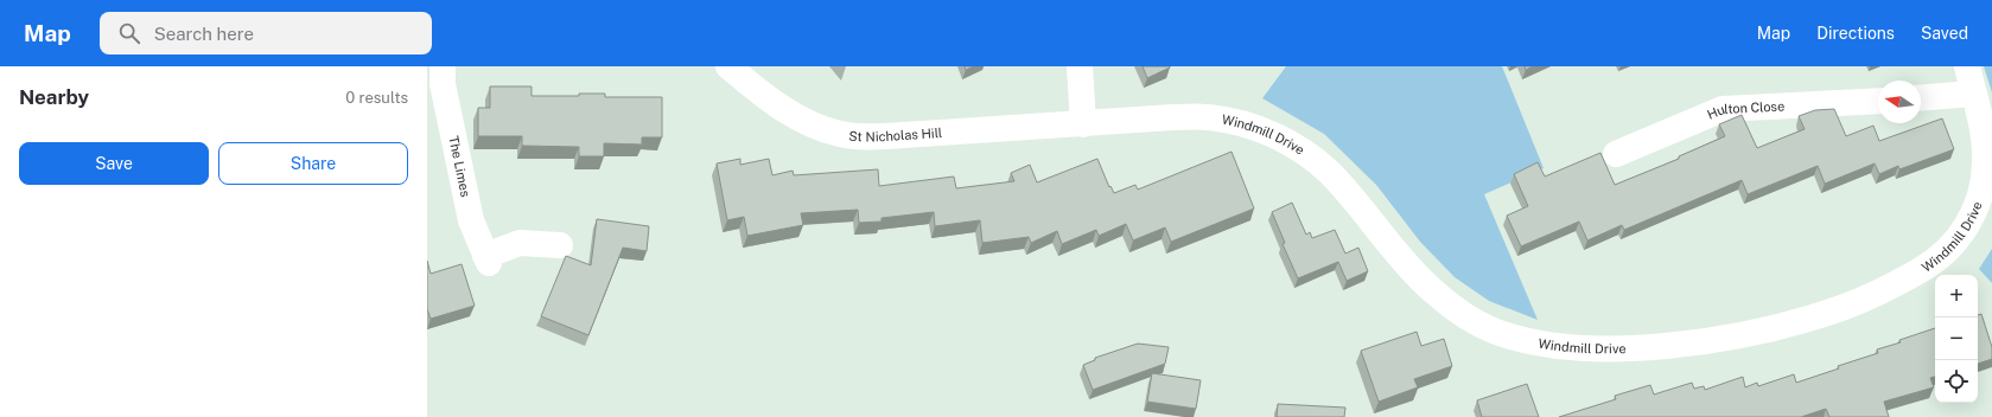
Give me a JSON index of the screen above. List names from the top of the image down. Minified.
{"streets":{"street":["Hulton Close","St Nicholas Hill","Windmill Drive","The Limes"]},"crossings":[["St Nicholas Hill","Windmill Drive"]],"north":"left","page":{"header":"Map","search":"Search here","nav":["Map","Directions","Saved"],"heading":["Nearby","0 results"],"buttons":["Save","Share"],"map_buttons":["+","−"]}}
